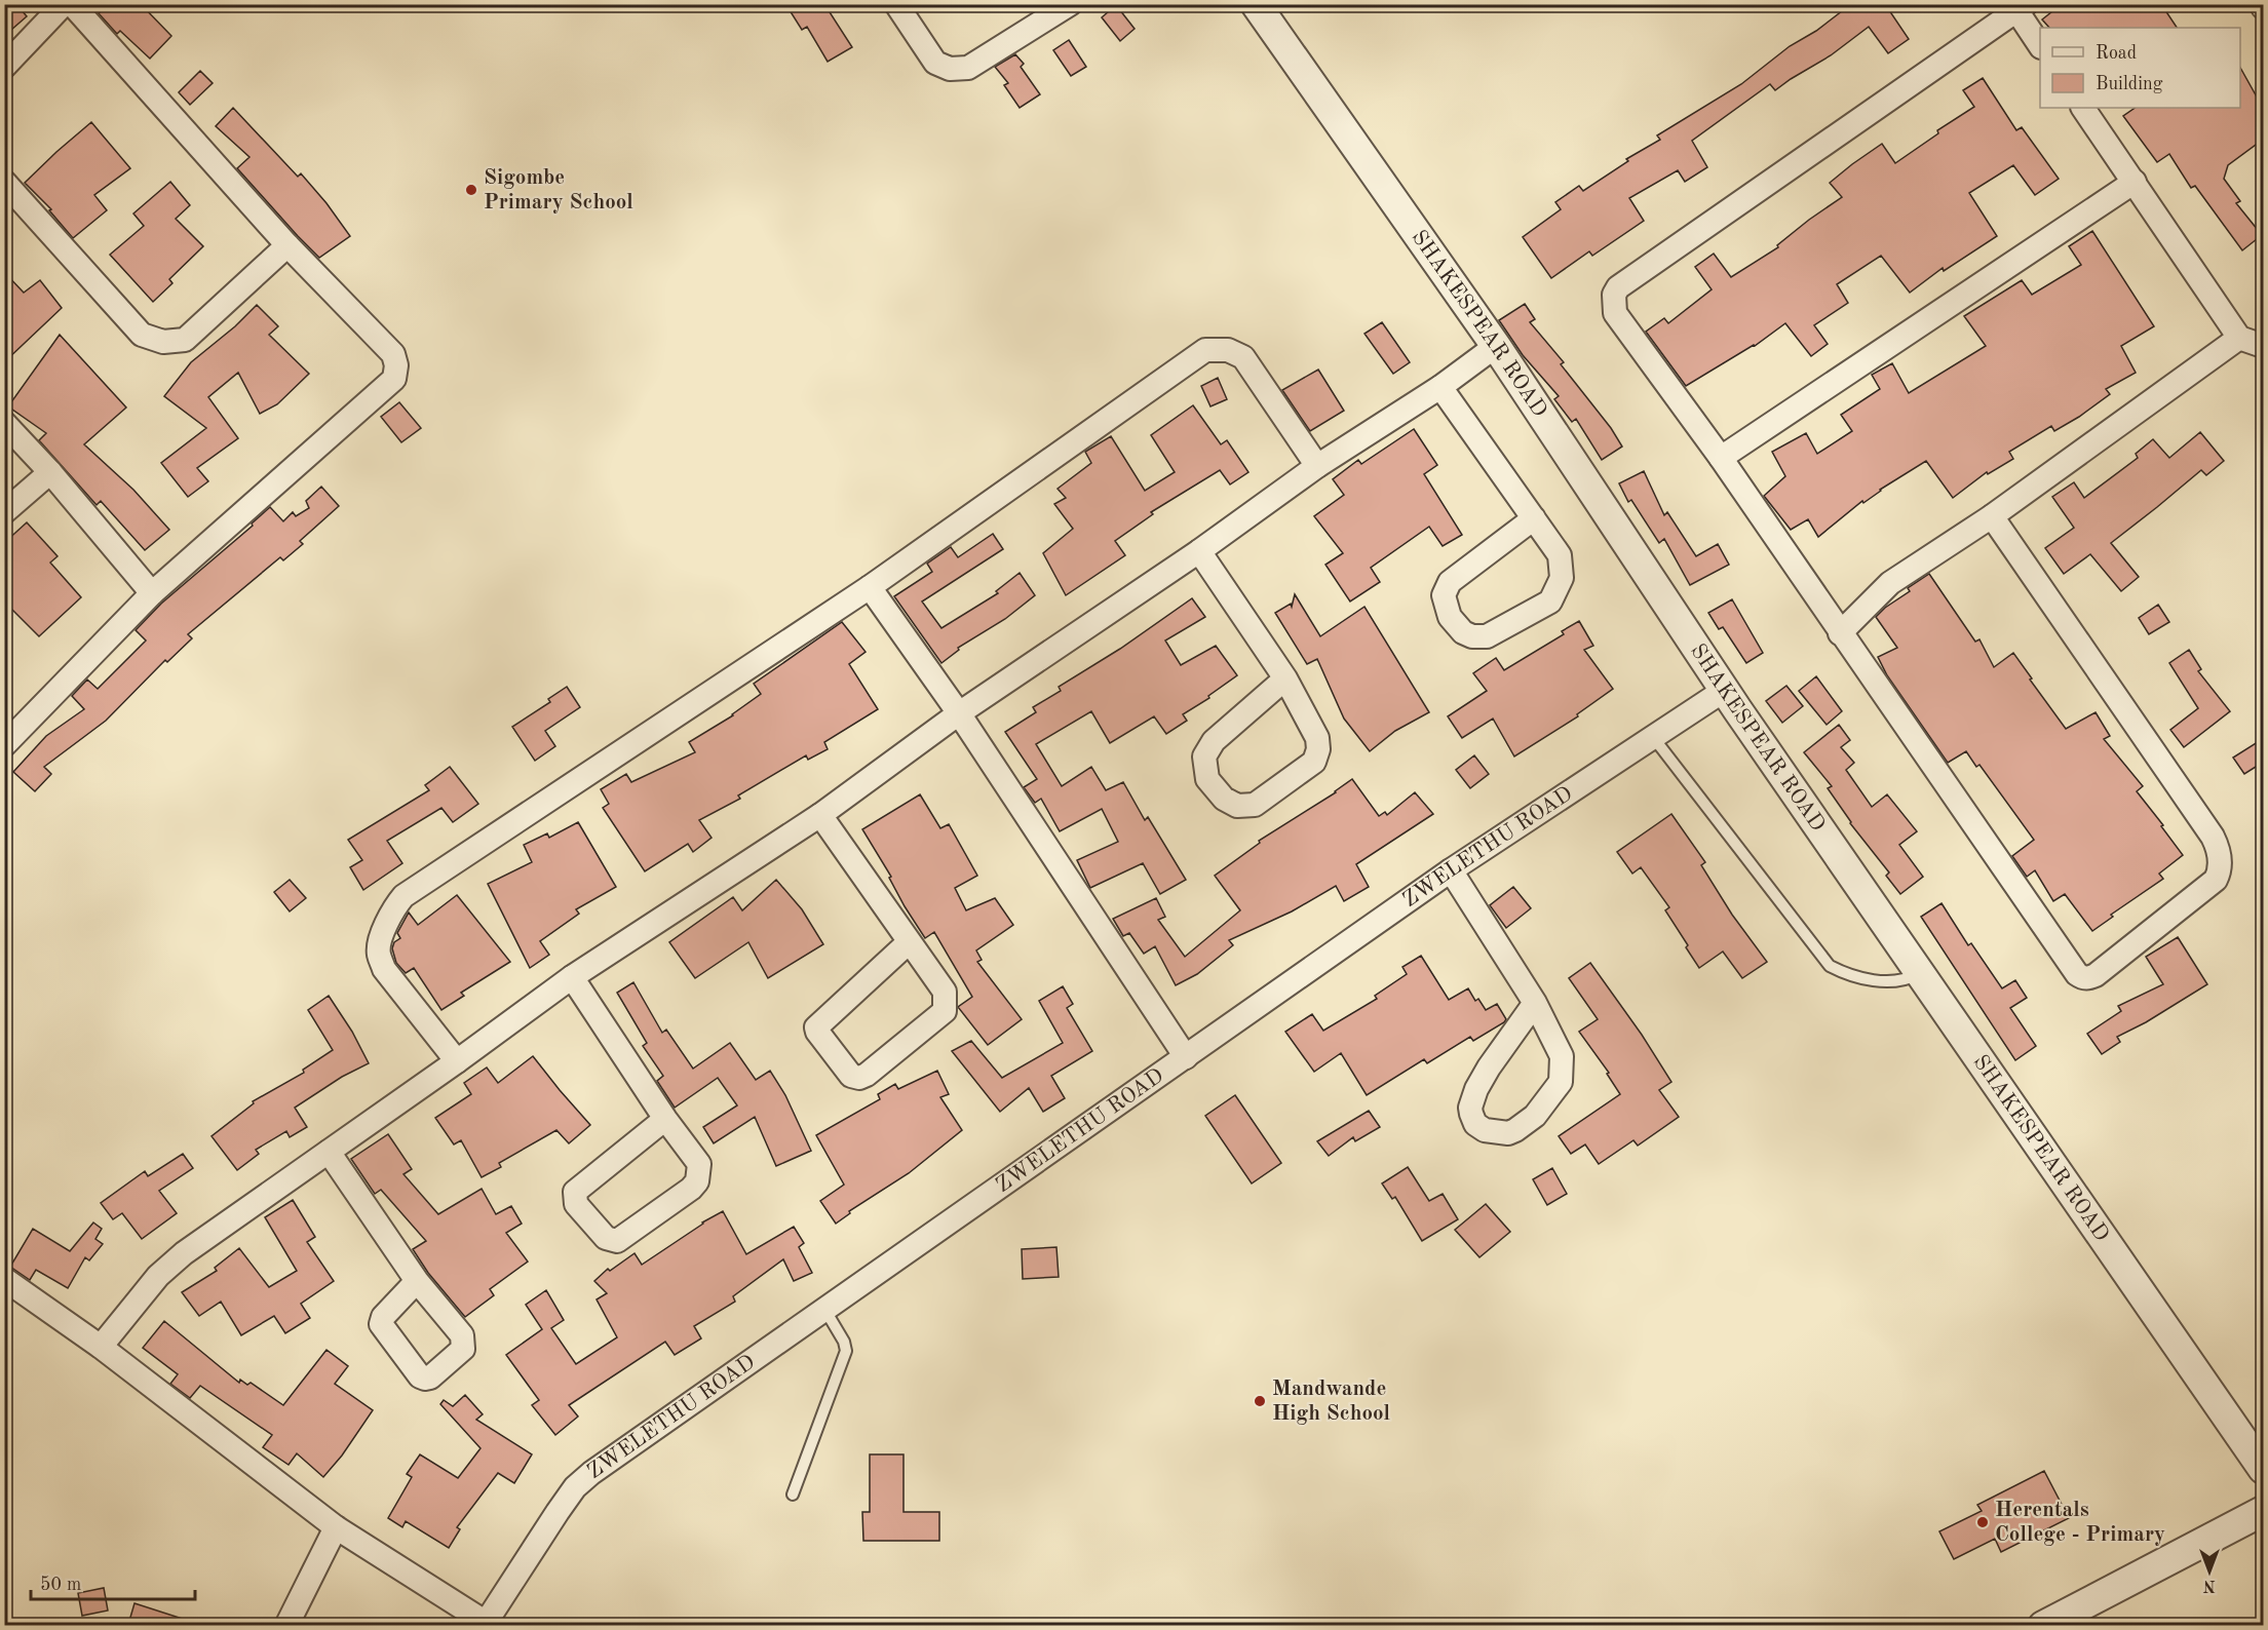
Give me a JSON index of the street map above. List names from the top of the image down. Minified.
{"streets":{"street":["SHAKESPEAR ROAD","ZWELETHU ROAD"]},"crossings":[["SHAKESPEAR ROAD","ZWELETHU ROAD"]],"places":["Sigombe Primary School","Mandwande High School","Herentals College - Primary"],"legend":["Road","Building"],"scale_bar":"50 m","north":"bottom"}
